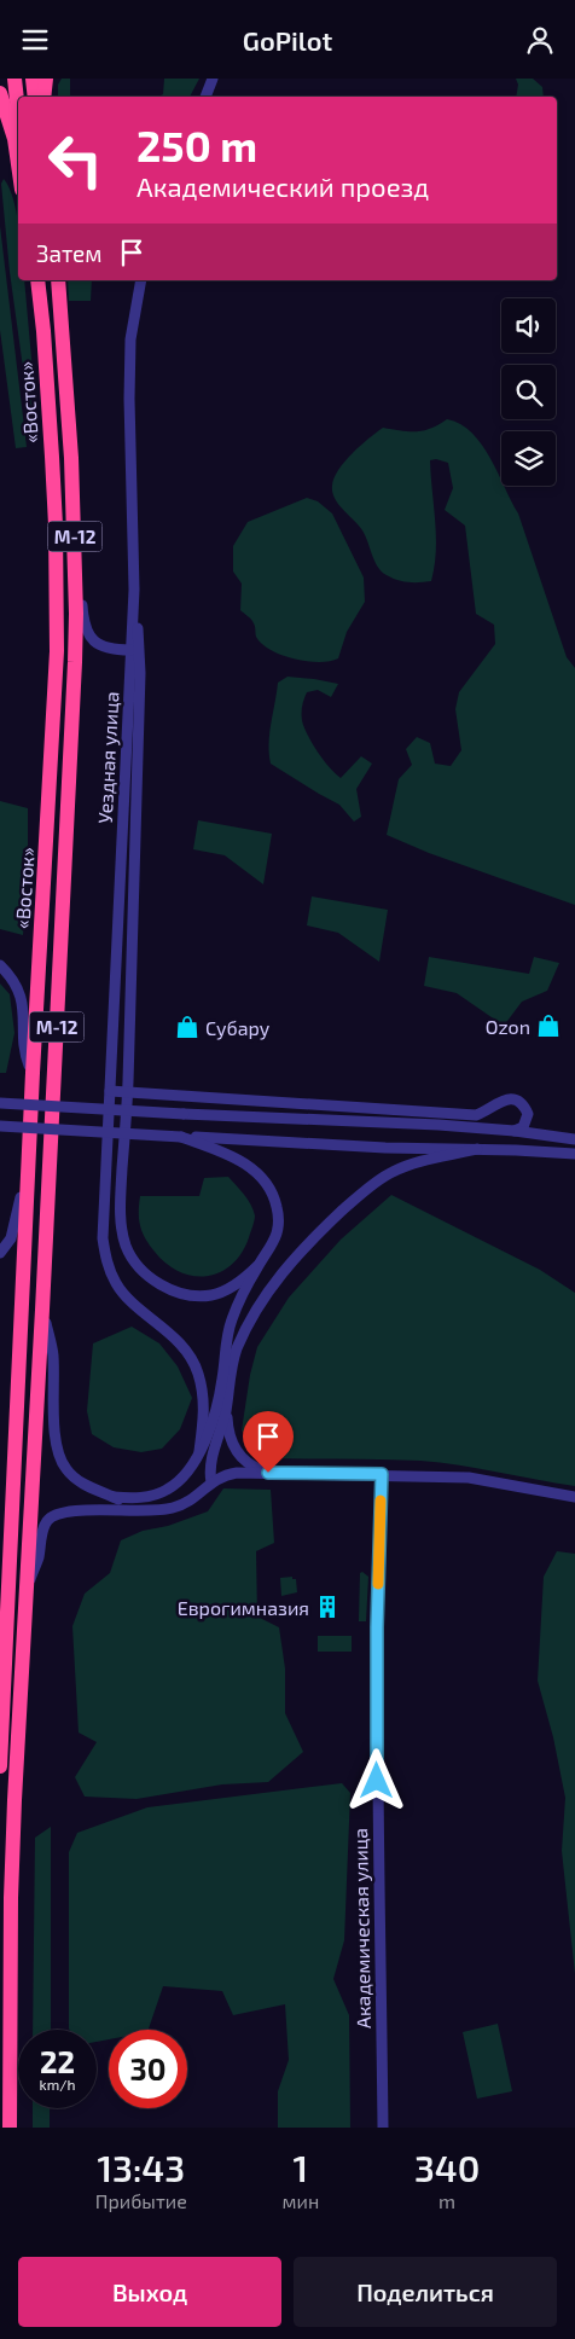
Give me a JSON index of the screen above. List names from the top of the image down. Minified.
{"streets":{"highway":["«Восток»","М-12"],"street":["Уездная улица","Академическая улица"]},"places":{"shop":["Ozon","Субару"],"building":["Еврогимназия"]},"page":{"header":"GoPilot","turn":["250 m","Академический проезд"],"then":"Затем","speed":"22 km/h","limit":"30","eta":["13:43","Прибытие","1","мин","340","m"],"buttons":["Выход","Поделиться"]}}
